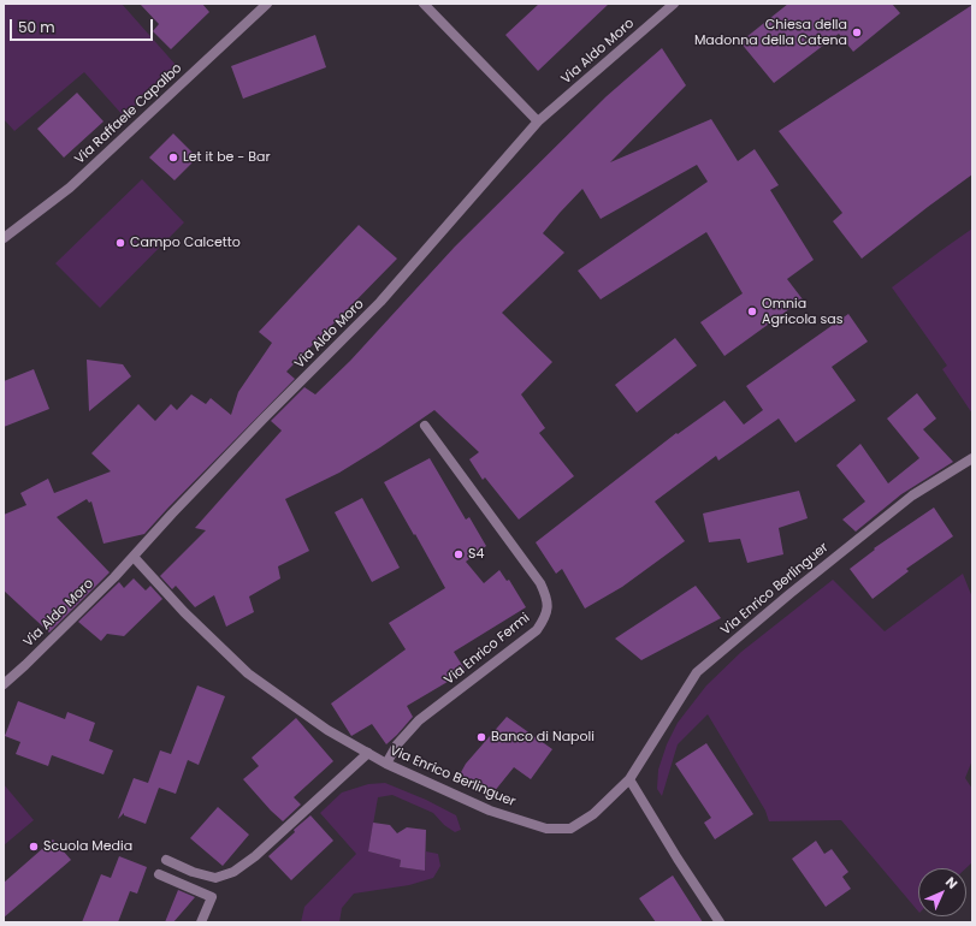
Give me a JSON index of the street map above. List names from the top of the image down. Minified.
{"streets":{"street":["Via Aldo Moro","Via Raffaele Capalbo","Via Enrico Berlinguer","Via Enrico Fermi"]},"crossings":[["Via Aldo Moro","Via Enrico Berlinguer"],["Via Enrico Berlinguer","Via Enrico Fermi"]],"places":["Chiesa della Madonna della Catena","Let it be - Bar","Campo Calcetto","Omnia Agricola sas","S4","Banco di Napoli","Scuola Media"],"scale_bar":"50 m","north":"top right"}
